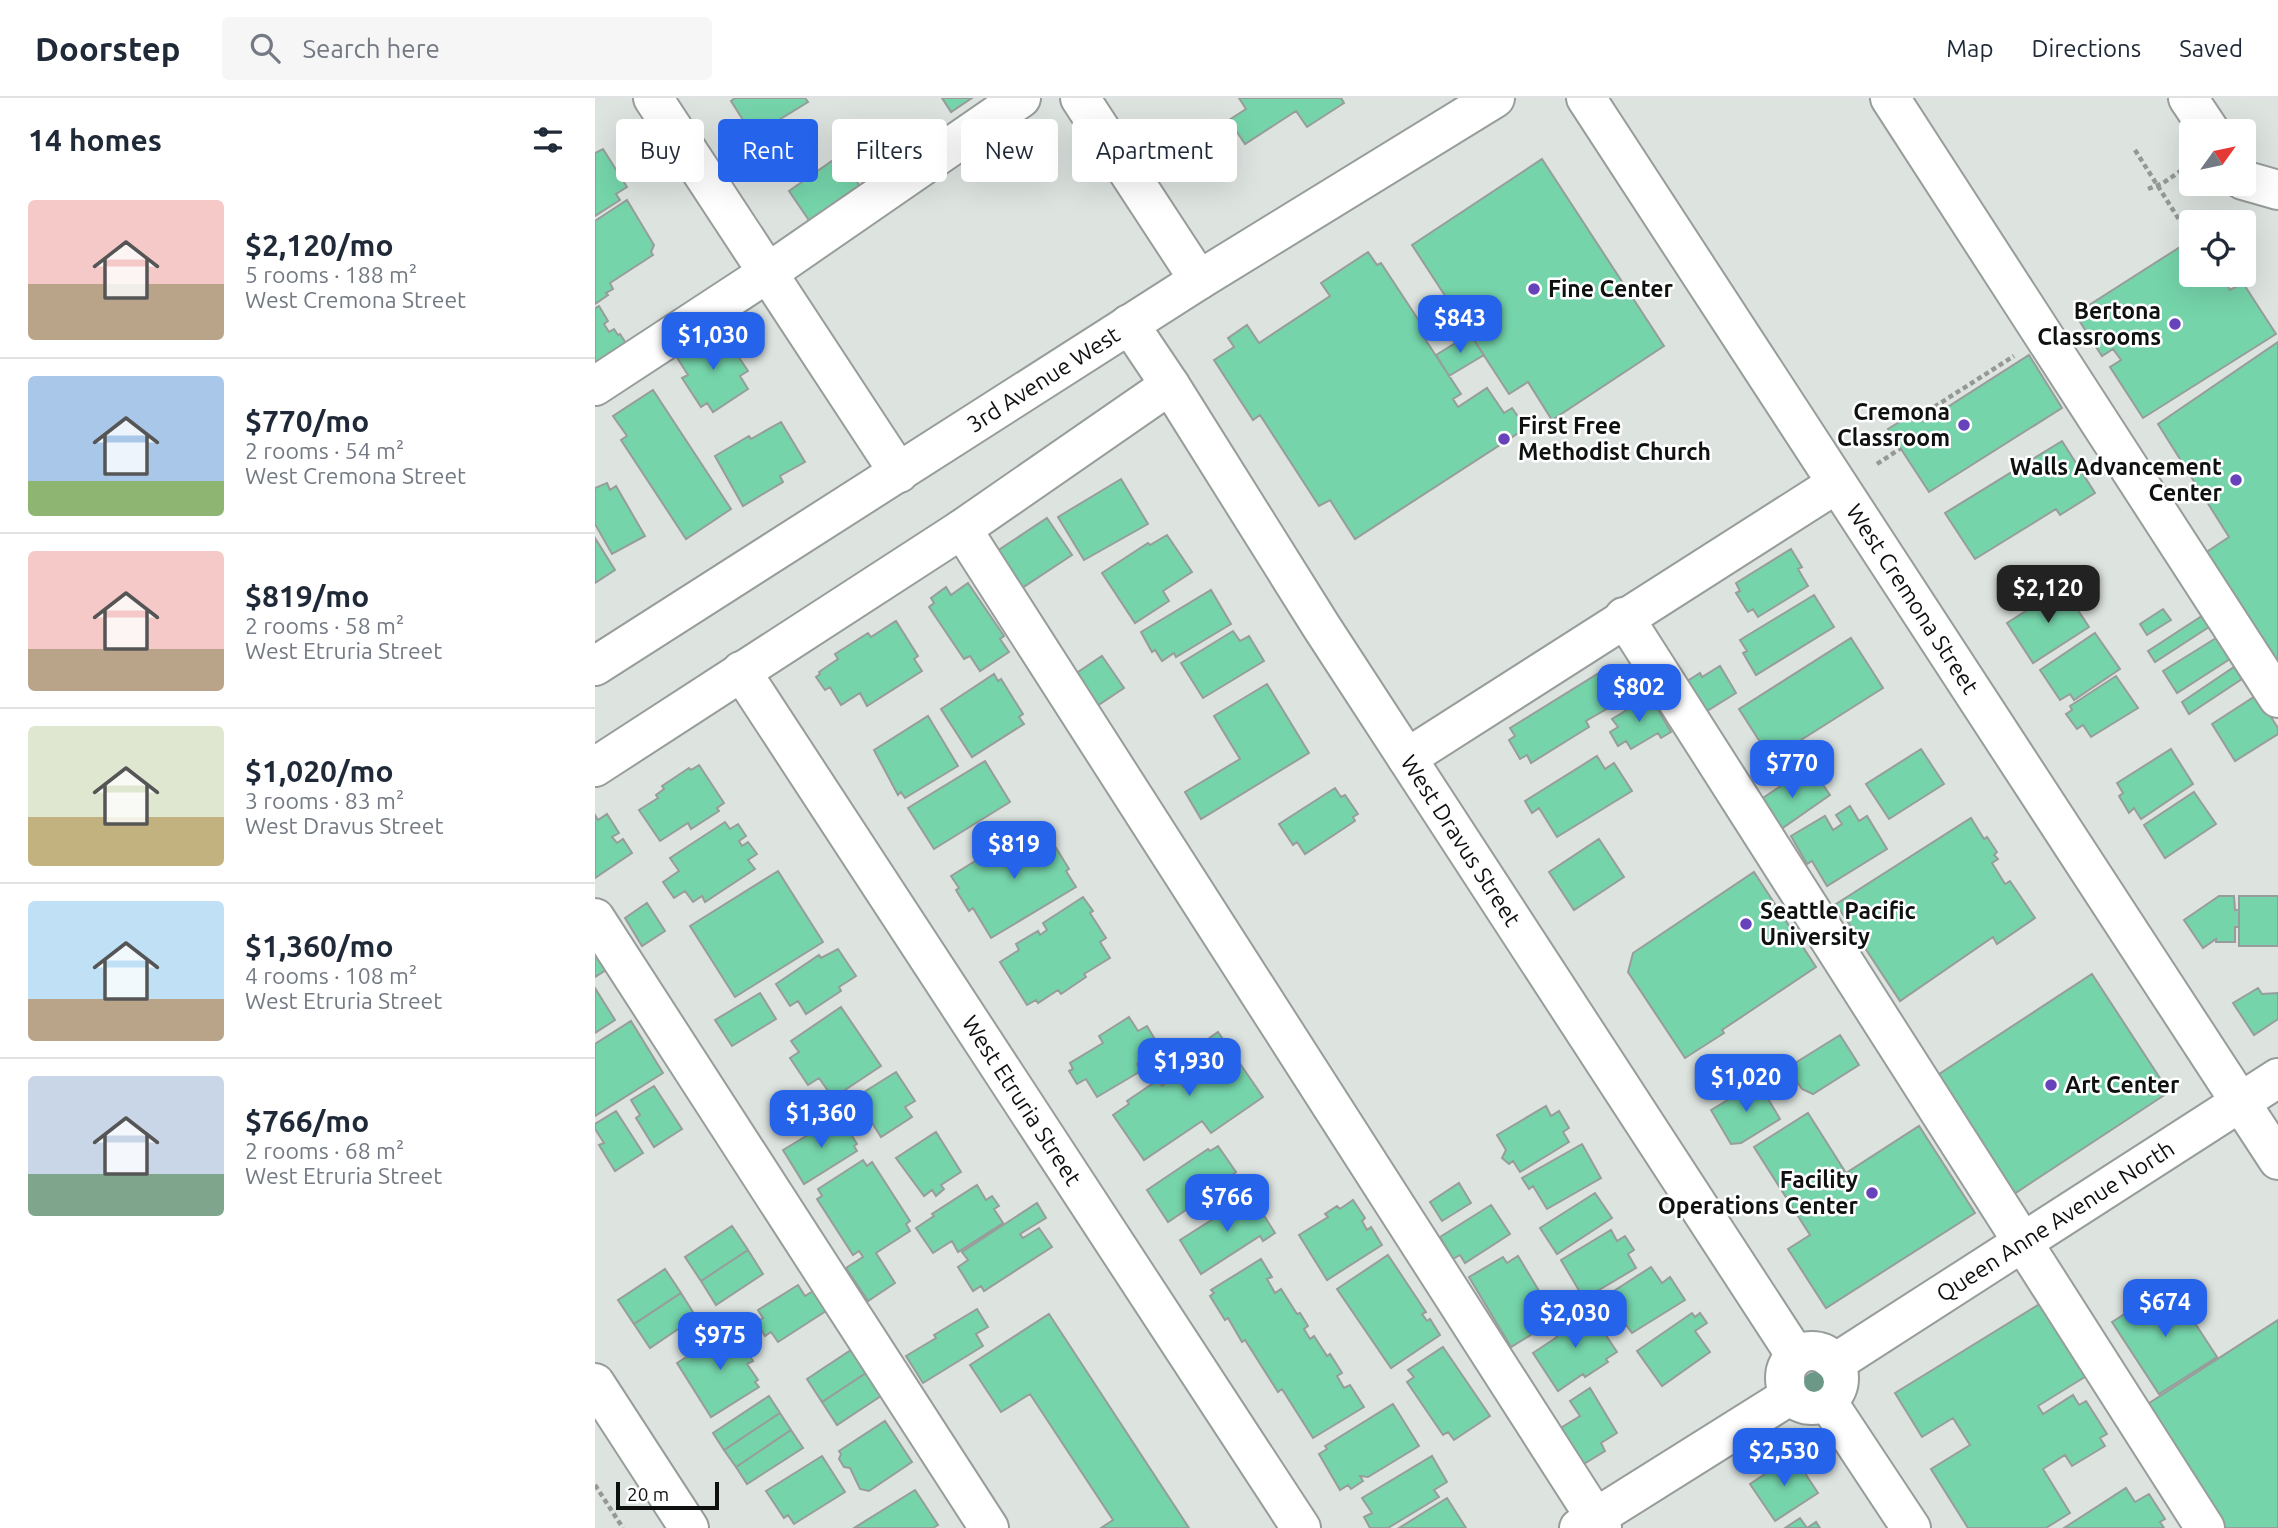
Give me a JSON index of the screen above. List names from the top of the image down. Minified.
{"streets":{"street":["3rd Avenue West","West Cremona Street","West Dravus Street","West Etruria Street","Queen Anne Avenue North"]},"crossings":[["3rd Avenue West","West Dravus Street"],["West Cremona Street","Queen Anne Avenue North"],["West Dravus Street","Queen Anne Avenue North"]],"places":["Fine Center","Bertona Classrooms","Cremona Classroom","First Free Methodist Church","Walls Advancement Center","Seattle Pacific University","Art Center","Facility Operations Center"],"scale_bar":"20 m","north":"top right","page":{"header":"Doorstep","search":"Search here","nav":["Map","Directions","Saved"],"heading":"14 homes","chip":["Buy","Rent","Filters","New","Apartment"],"list":[{"name":"$2,120/mo","note":"5 rooms · 188 m² · West Cremona Street"},{"name":"$770/mo","note":"2 rooms · 54 m² · West Cremona Street"},{"name":"$819/mo","note":"2 rooms · 58 m² · West Etruria Street"},{"name":"$1,020/mo","note":"3 rooms · 83 m² · West Dravus Street"},{"name":"$1,360/mo","note":"4 rooms · 108 m² · West Etruria Street"},{"name":"$766/mo","note":"2 rooms · 68 m² · West Etruria Street"}],"price":["$843","$1,030","$2,120","$802","$770","$819","$1,930","$1,020","$1,360","$766","$674","$2,030","$975","$2,530"],"scale":"20 m"}}
